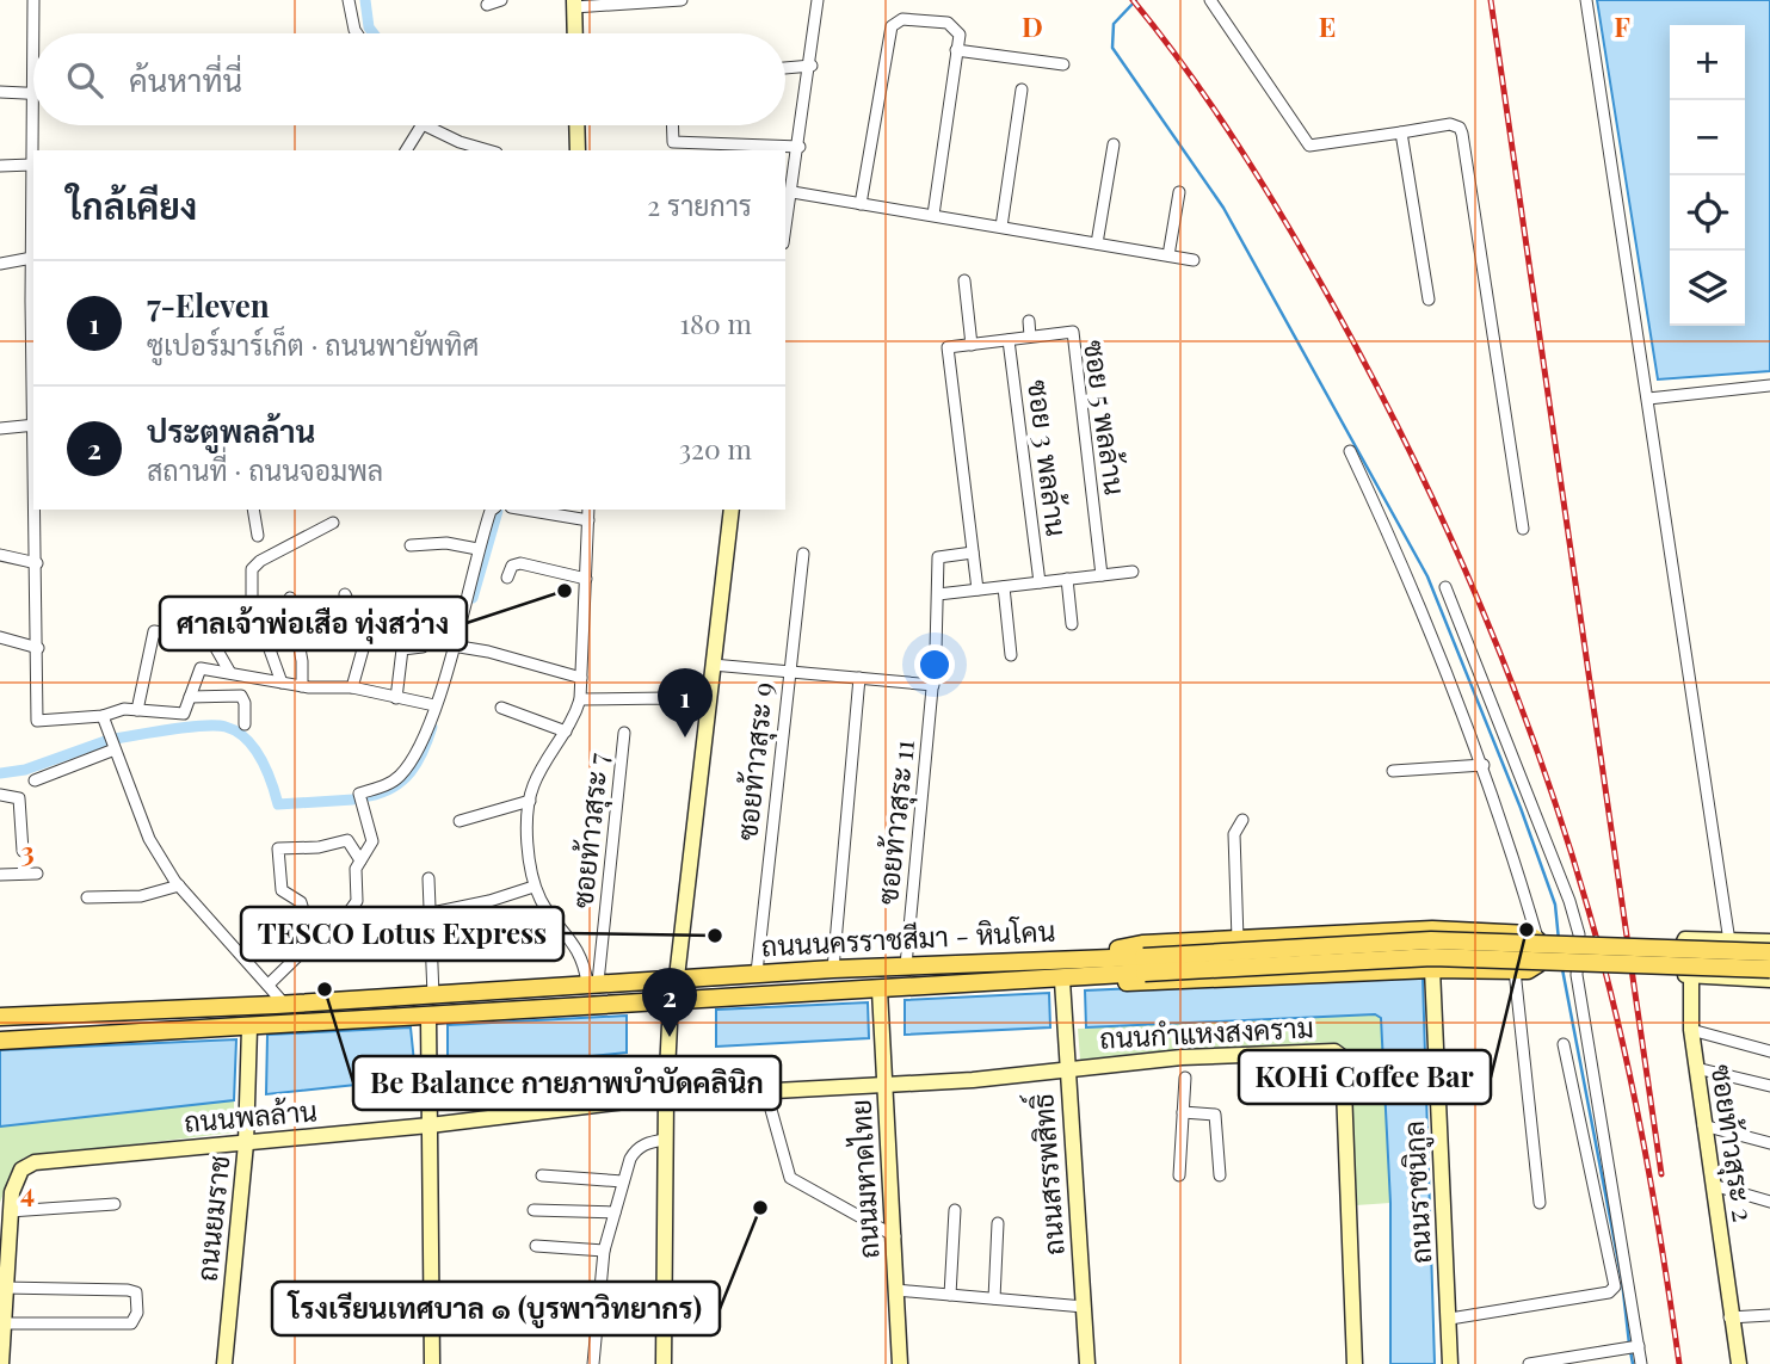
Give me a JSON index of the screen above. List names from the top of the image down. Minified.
{"streets":{"main road":["ถนนนครราชสีมา - หินโคน"],"street":["ซอย 5 พลล้าน","ซอย 3 พลล้าน","ซอยท้าวสุระ 9","ซอยท้าวสุระ 11","ซอยท้าวสุระ 7","ถนนกำแหงสงคราม","ถนนพลล้าน","ซอยท้าวสุระ 2","ถนนสรรพสิทธิ์","ถนนมหาดไทย","ถนนราชนิกูล","ถนนยมราช"]},"crossings":[["ซอย 5 พลล้าน","ซอย 3 พลล้าน"],["ซอยท้าวสุระ 9","ถนนนครราชสีมา - หินโคน"],["ซอยท้าวสุระ 11","ถนนนครราชสีมา - หินโคน"],["ซอยท้าวสุระ 7","ถนนนครราชสีมา - หินโคน"],["ถนนกำแหงสงคราม","ถนนพลล้าน"],["ถนนกำแหงสงคราม","ถนนสรรพสิทธิ์"],["ถนนพลล้าน","ถนนสรรพสิทธิ์"],["ถนนพลล้าน","ถนนมหาดไทย"],["ถนนพลล้าน","ถนนยมราช"]],"places":["ศาลเจ้าพ่อเสือ ทุ่งสว่าง","KOHi Coffee Bar","TESCO Lotus Express","Be Balance กายภาพบำบัดคลินิก","โรงเรียนเทศบาล ๑ (บูรพาวิทยากร)"],"page":{"map_buttons":["+","−"],"search":"ค้นหาที่นี่","heading":["ใกล้เคียง","2 รายการ"],"list":[{"mark":"1","name":"7-Eleven","note":"ซูเปอร์มาร์เก็ต · ถนนพายัพทิศ","value":"180 m"},{"mark":"2","name":"ประตูพลล้าน","note":"สถานที่ · ถนนจอมพล","value":"320 m"}],"pins":["1","2"]},"grid":{"columns":["D","E","F"],"rows":["3","4"]}}
